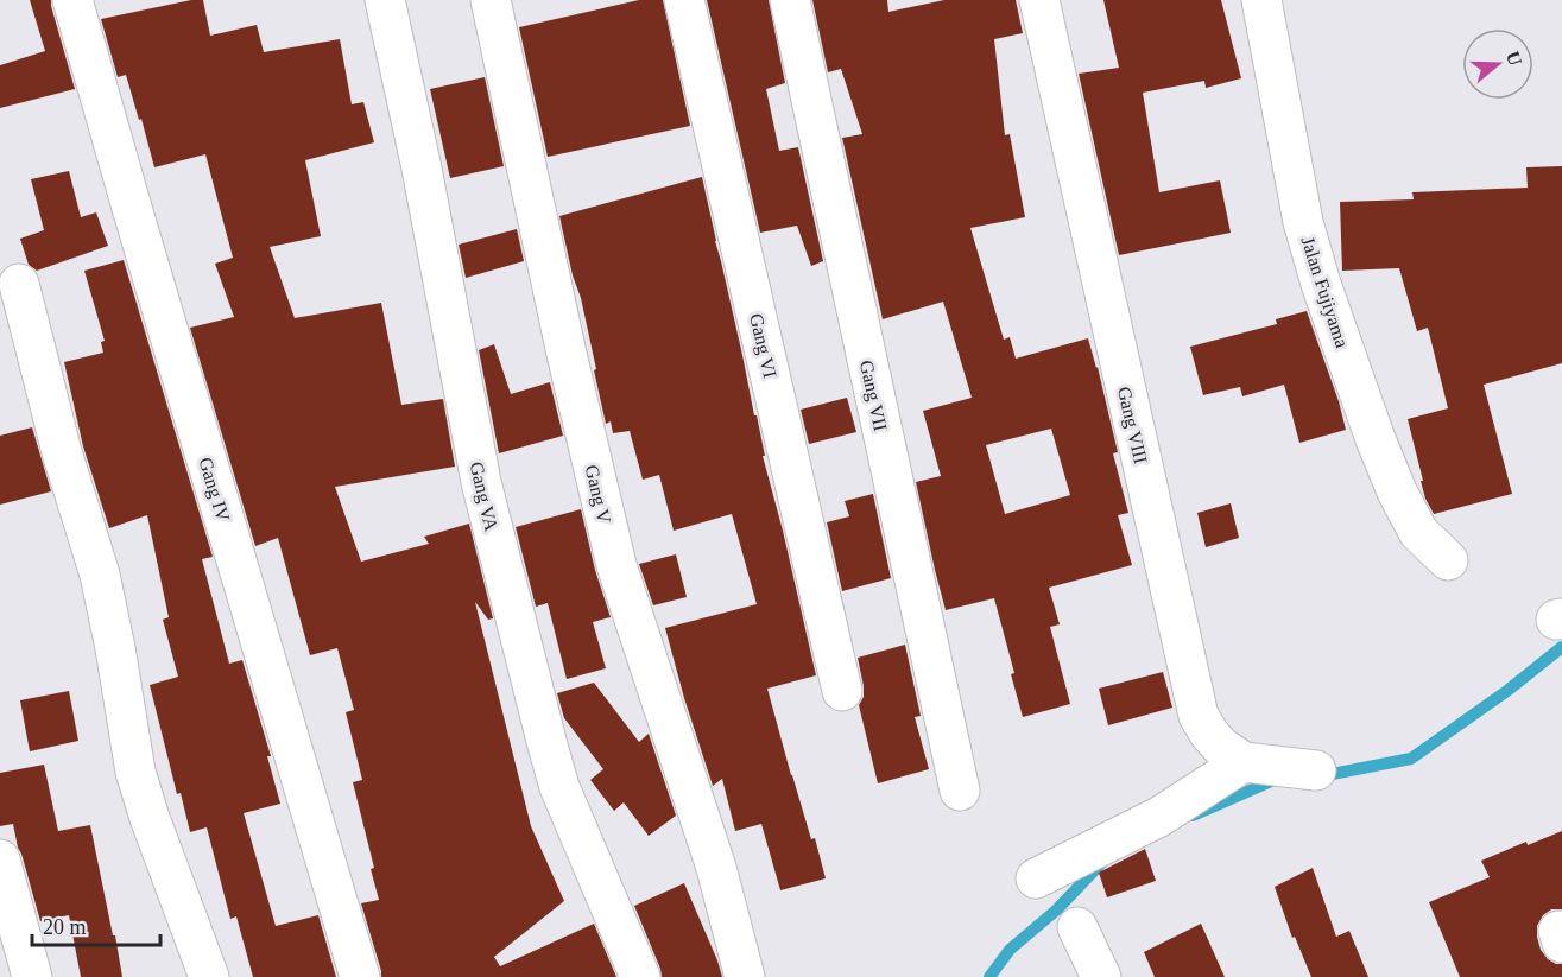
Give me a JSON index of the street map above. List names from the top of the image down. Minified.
{"streets":{"street":["Jalan Fujiyama","Gang VI","Gang VII","Gang VIII","Gang IV","Gang V","Gang VA"]},"scale_bar":"20 m","north":"right"}
